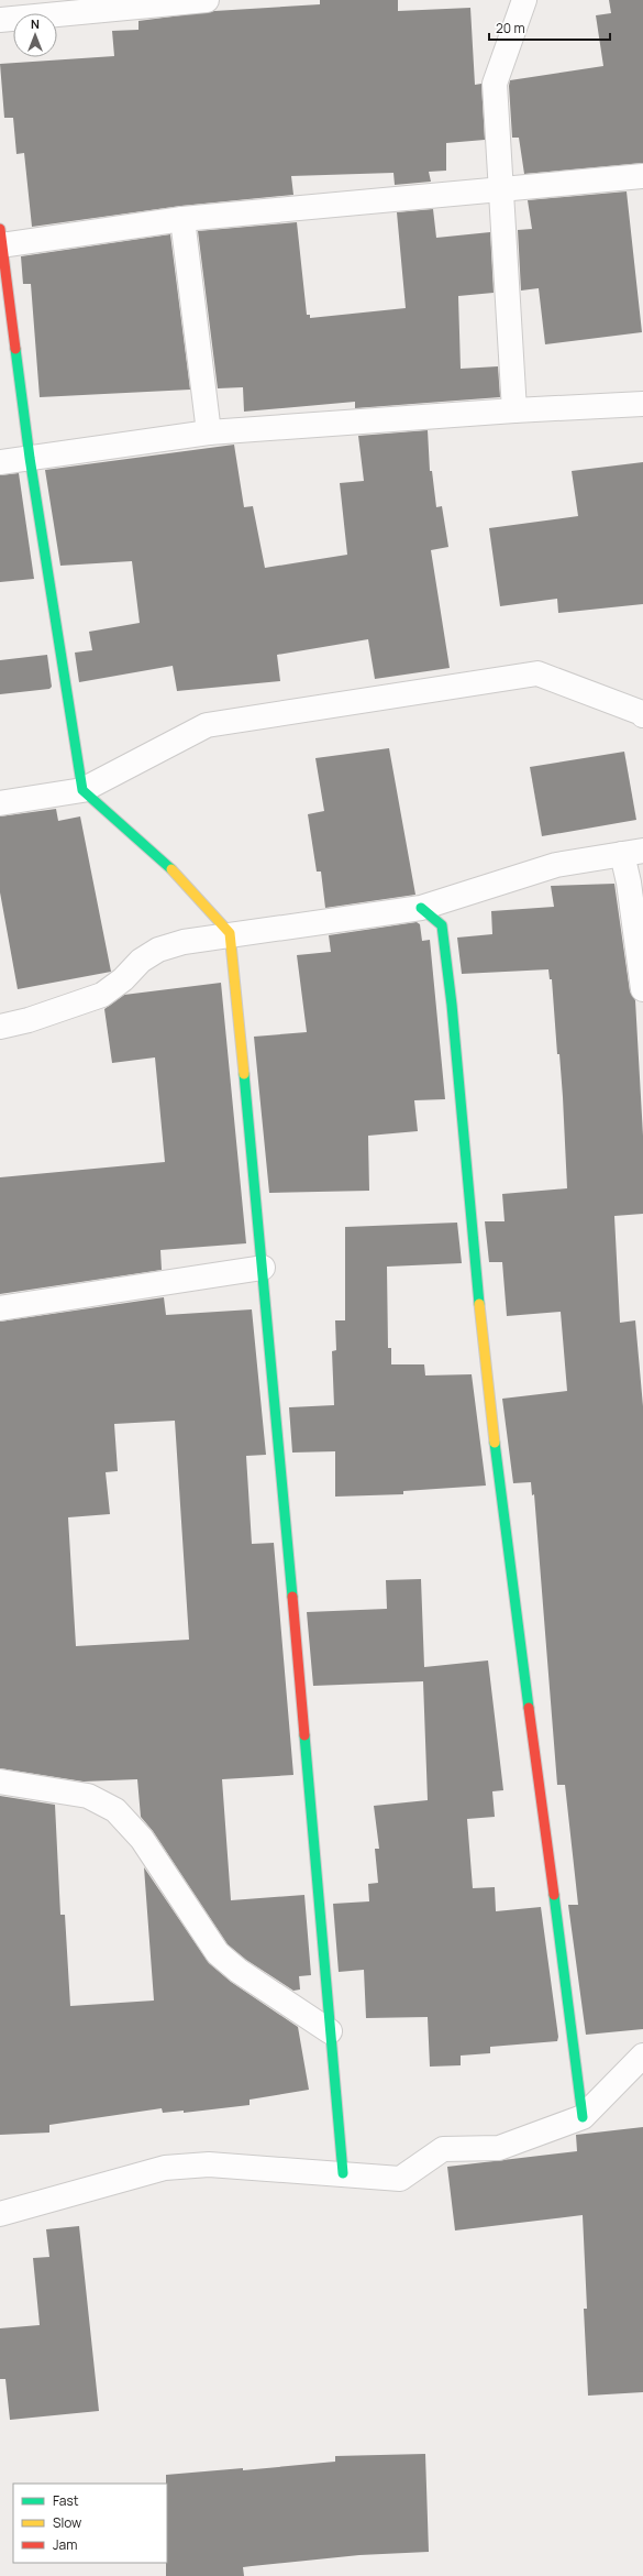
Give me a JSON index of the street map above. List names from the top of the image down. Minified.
{"legend":["Fast","Slow","Jam"],"scale_bar":"20 m","north":"top"}
